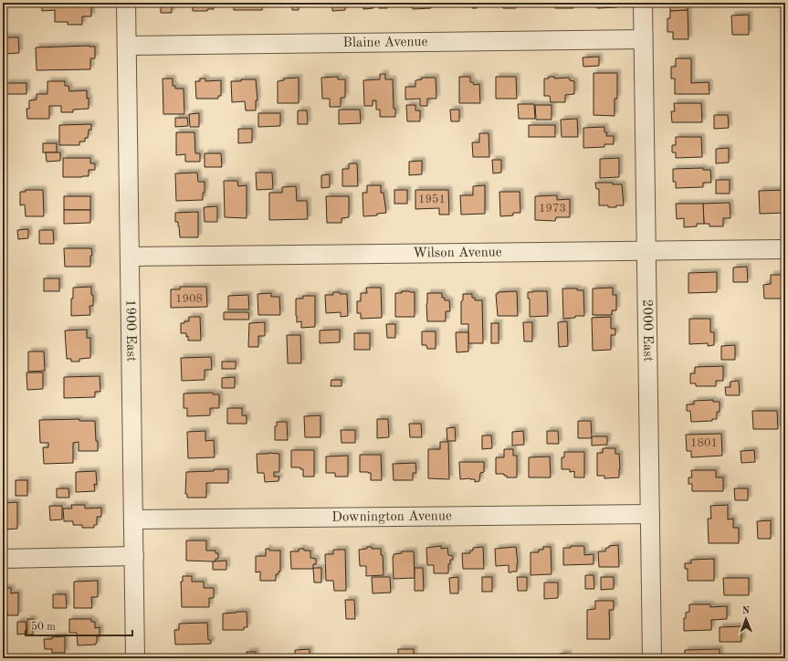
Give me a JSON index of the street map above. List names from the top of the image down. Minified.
{"streets":{"street":["Blaine Avenue","Wilson Avenue","1900 East","2000 East","Downington Avenue"]},"crossings":[["Blaine Avenue","1900 East"],["Blaine Avenue","2000 East"],["Wilson Avenue","1900 East"],["Wilson Avenue","2000 East"],["1900 East","Downington Avenue"],["2000 East","Downington Avenue"]],"house_numbers":["1951","1973","1908","1801"],"scale_bar":"50 m","north":"top"}
